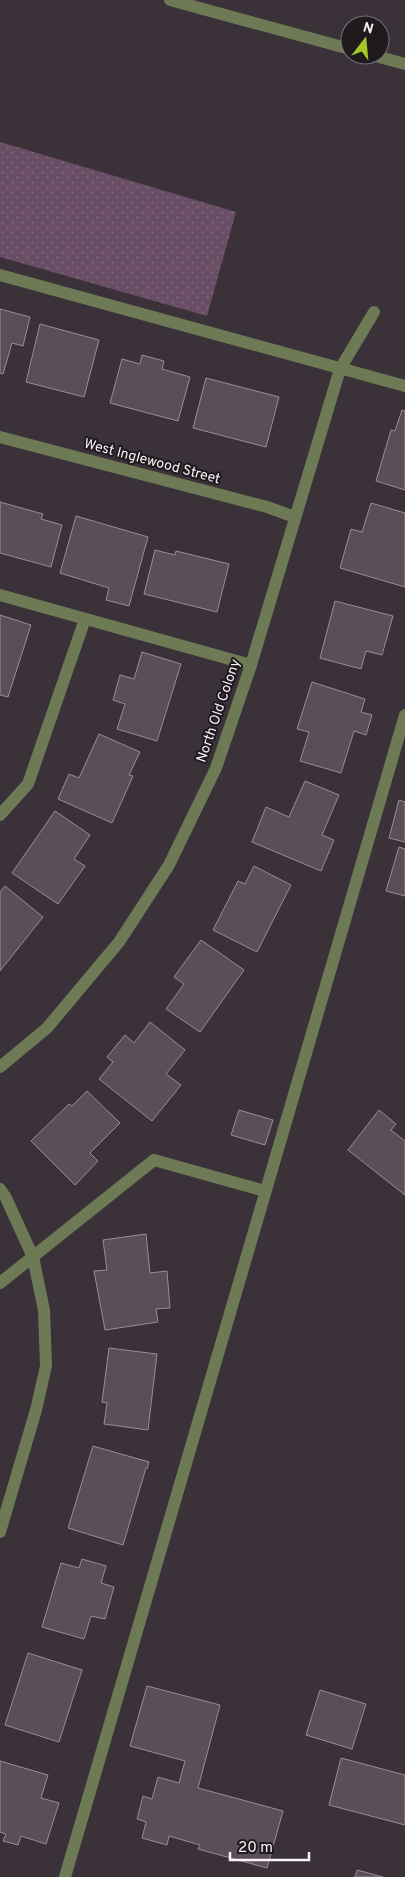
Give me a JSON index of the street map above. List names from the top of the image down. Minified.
{"streets":{"street":["West Inglewood Street","North Old Colony"]},"crossings":[["West Inglewood Street","North Old Colony"]],"scale_bar":"20 m","north":"top"}
